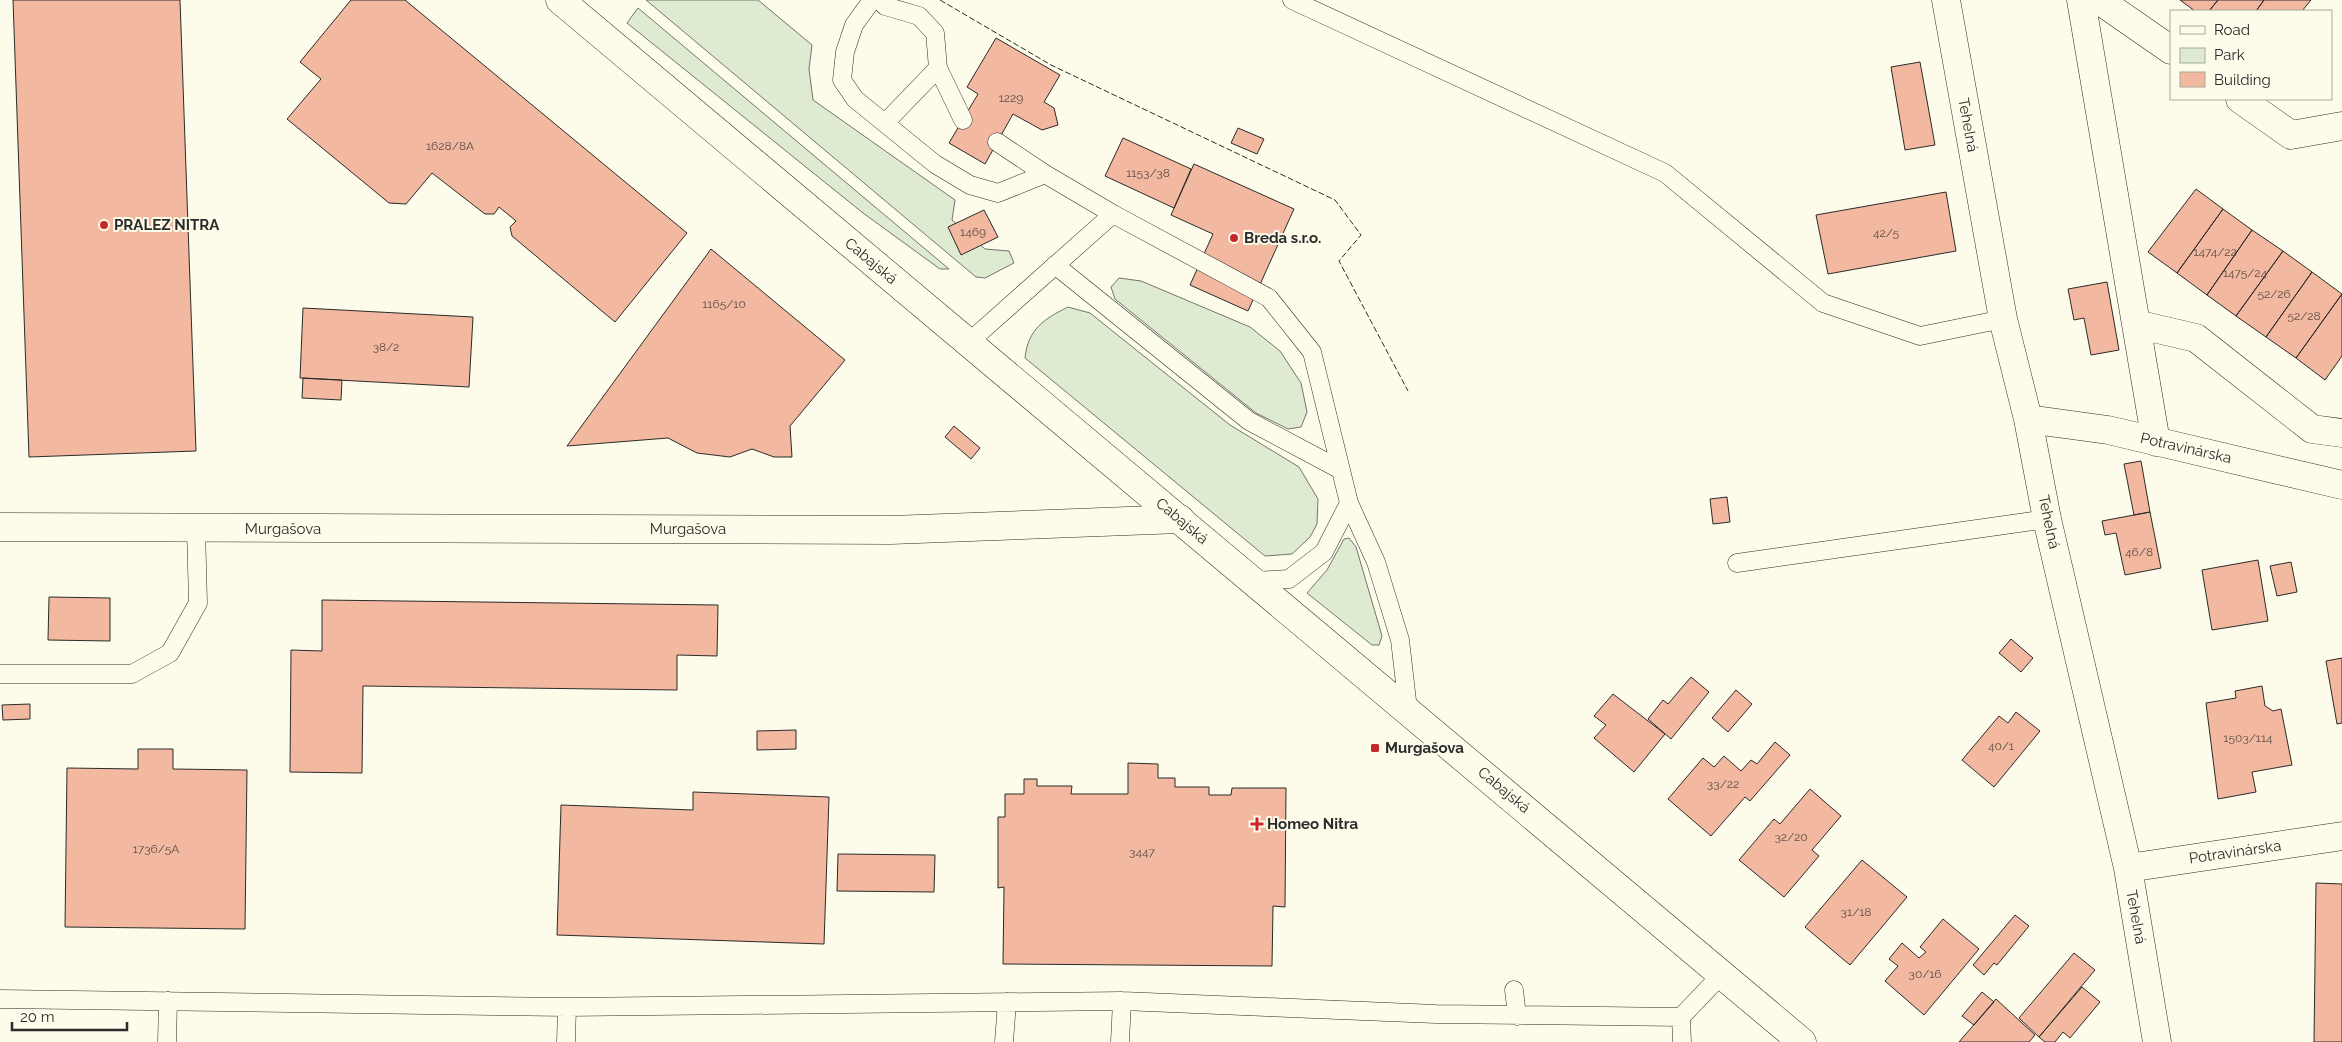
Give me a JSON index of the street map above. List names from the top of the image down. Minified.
{"streets":{"street":["Tehelná","Cabajská","Potravinárska","Murgašova"]},"crossings":[["Tehelná","Potravinárska"],["Cabajská","Murgašova"]],"places":{"other":["PRALEZ NITRA","Breda s.r.o."],"transit":["Murgašova"],"health":["Homeo Nitra"]},"house_numbers":["1229","1628/8A","1153/38","1469","42/5","1474/22","1475/24","52/26","1165/10","52/28","38/2","46/8","1503/114","40/1","33/22","32/20","1736/5A","3447","31/18","30/16"],"legend":["Road","Park","Building"],"scale_bar":"20 m"}
